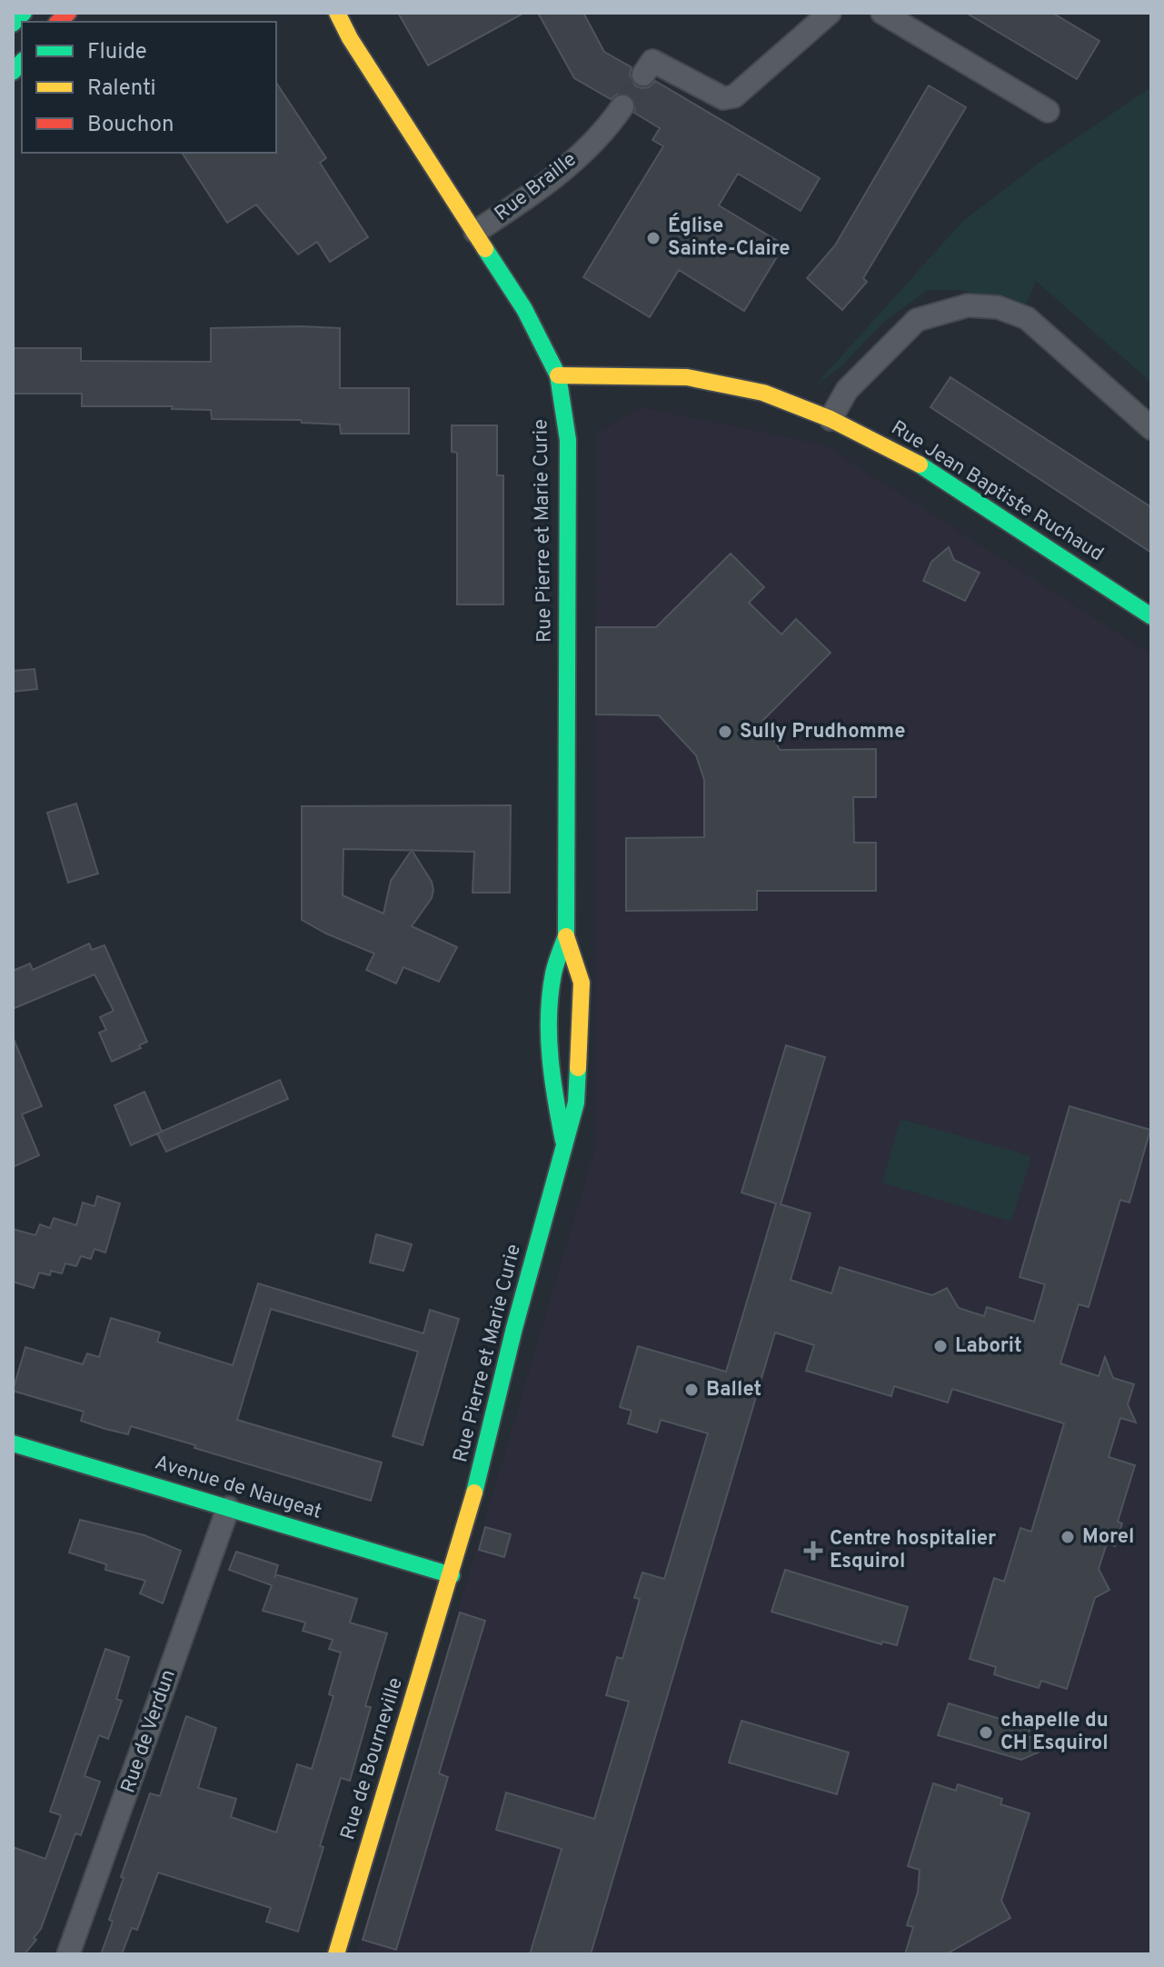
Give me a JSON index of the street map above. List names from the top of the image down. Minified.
{"streets":{"main road":["Rue Jean Baptiste Ruchaud","Rue Pierre et Marie Curie","Avenue de Naugeat","Rue de Bourneville"],"street":["Rue Braille","Rue de Verdun"]},"crossings":[["Rue Braille","Rue Pierre et Marie Curie"],["Rue Jean Baptiste Ruchaud","Rue Pierre et Marie Curie"],["Rue Pierre et Marie Curie","Avenue de Naugeat"],["Rue Pierre et Marie Curie","Rue de Bourneville"],["Avenue de Naugeat","Rue de Verdun"],["Avenue de Naugeat","Rue de Bourneville"]],"places":{"other":["Église Sainte-Claire","Sully Prudhomme","Laborit","Ballet","Morel","chapelle du CH Esquirol"],"health":["Centre hospitalier Esquirol"]},"legend":["Fluide","Ralenti","Bouchon"]}
